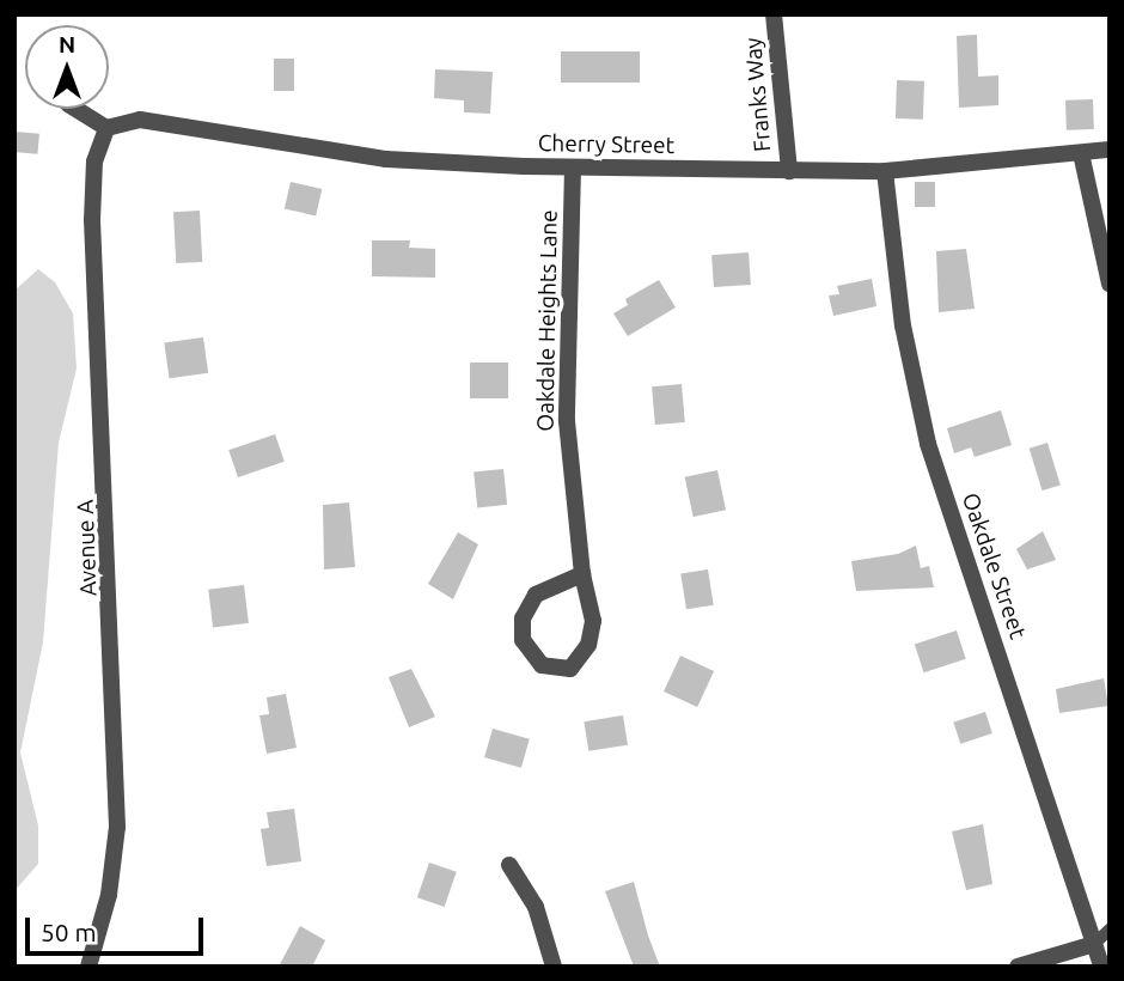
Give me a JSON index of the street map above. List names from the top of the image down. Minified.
{"streets":{"street":["Franks Way","Cherry Street","Oakdale Heights Lane","Avenue A","Oakdale Street"]},"crossings":[["Franks Way","Cherry Street"],["Cherry Street","Oakdale Heights Lane"],["Cherry Street","Avenue A"],["Cherry Street","Oakdale Street"]],"scale_bar":"50 m","north":"top"}
